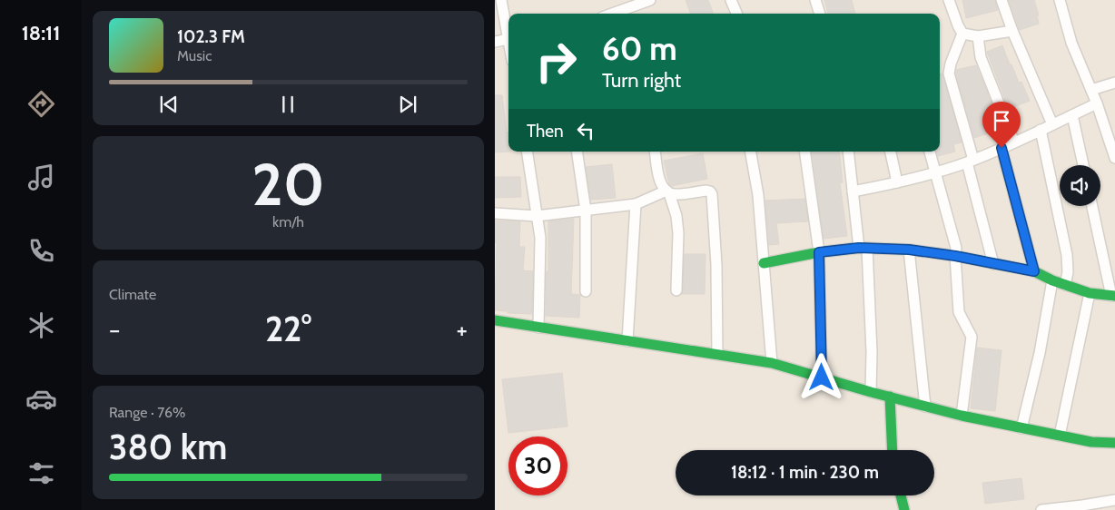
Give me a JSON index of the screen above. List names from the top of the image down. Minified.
{"page":{"tabs":"18:11","turn":["60 m","Turn right"],"song":["102.3 FM","Music"],"then":"Then","tile":[["20","km/h"],"Climate",["Range · 76%","380 km"]],"heat":["−","22°","+"],"limit":"30","trip":"18:12 · 1 min · 230 m"}}
